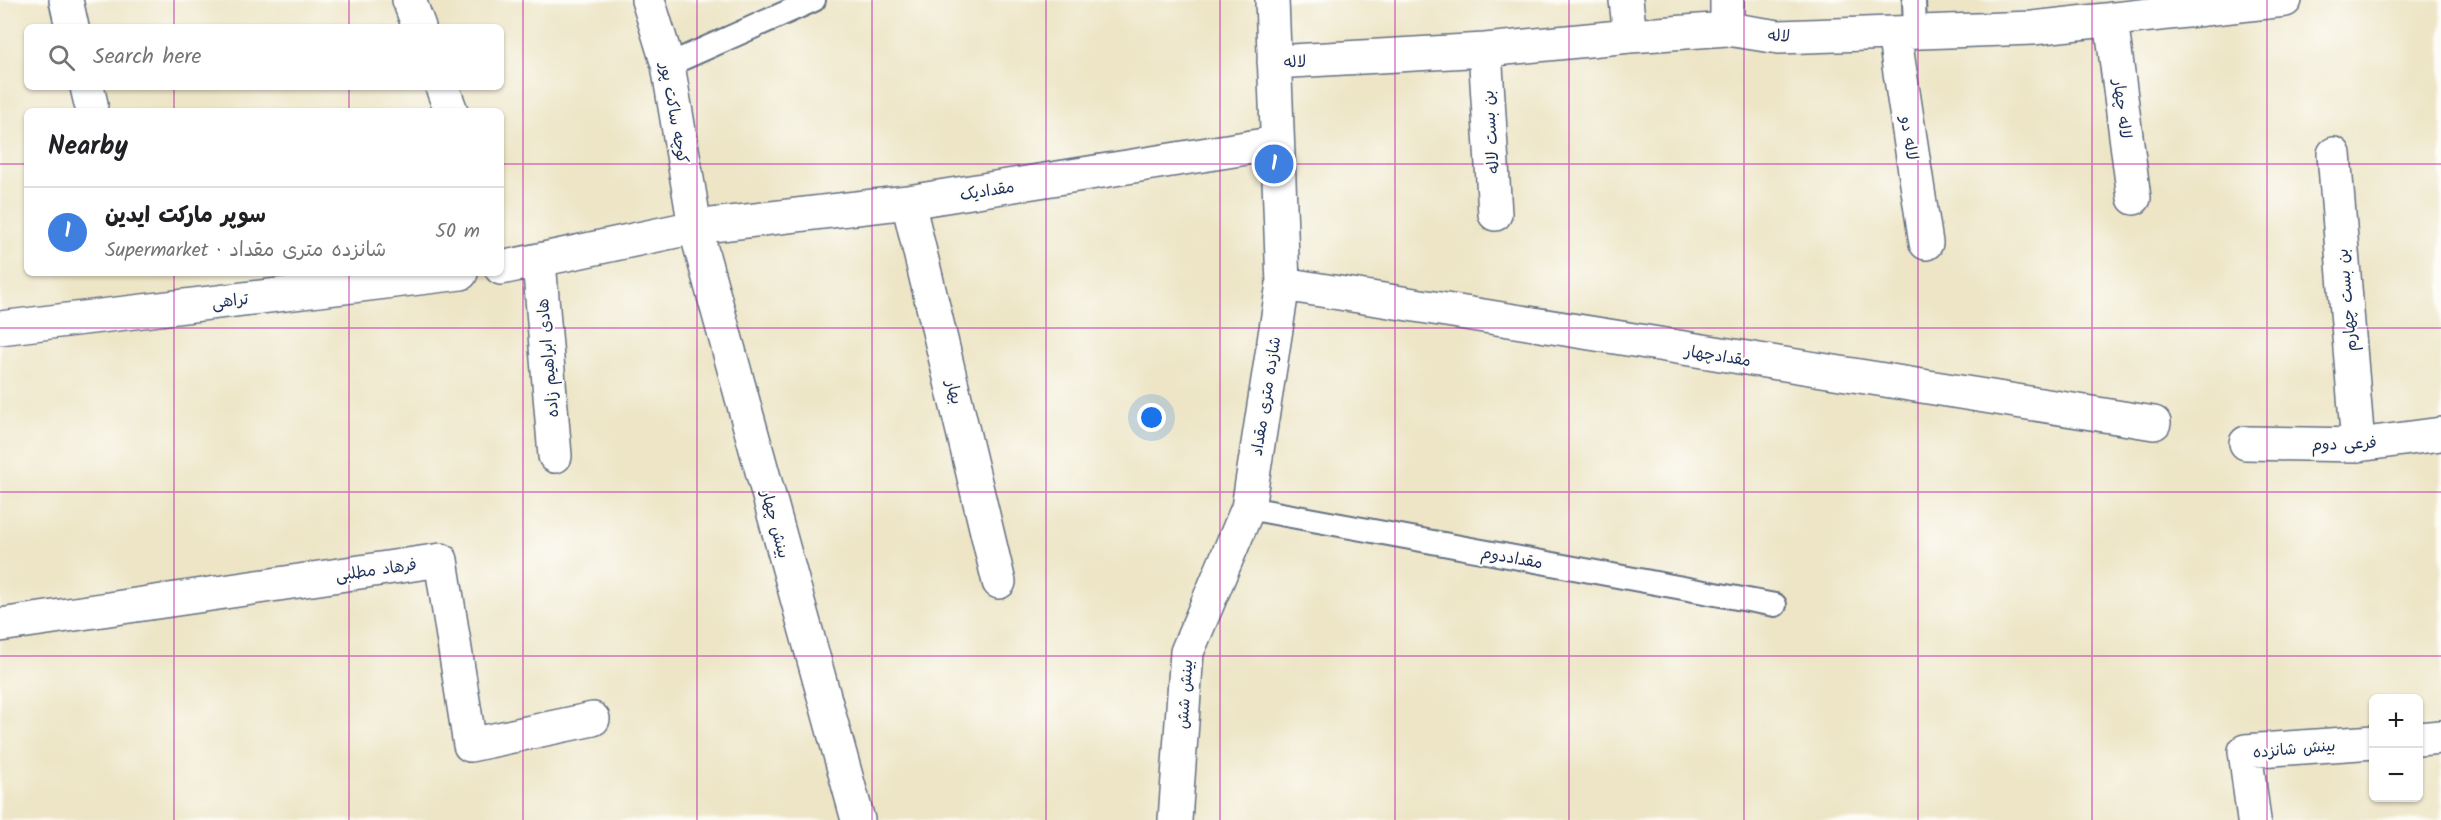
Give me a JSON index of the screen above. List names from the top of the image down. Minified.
{"streets":{"street":["لاله","لاله چهار","کوچه ساکت پور","بن بست لاله","لاله دو","مقدادیک","تراهی","بن بست چهارم","مقدادچهار","هادی ابراهیم زاده","بهار","شازده متری مقداد","فرعی دوم","بینش چهار","فرهاد مطلبی","بینش شش","بینش شانزده"],"lane":["مقداددوم"]},"crossings":[["لاله","لاله چهار"],["لاله","بن بست لاله"],["لاله","لاله دو"],["لاله","شازده متری مقداد"],["کوچه ساکت پور","مقدادیک"],["کوچه ساکت پور","بینش چهار"],["مقدادیک","بهار"],["مقدادیک","شازده متری مقداد"],["مقدادیک","بینش چهار"],["بن بست چهارم","فرعی دوم"],["مقدادچهار","شازده متری مقداد"],["شازده متری مقداد","مقداددوم"],["شازده متری مقداد","بینش شش"],["مقداددوم","بینش شش"]],"page":{"search":"Search here","heading":"Nearby","pins":"1","list":[{"mark":"1","name":"سوپر مارکت ایدین","note":"Supermarket · شانزده متری مقداد","value":"50 m"}],"map_buttons":["+","−"]}}
